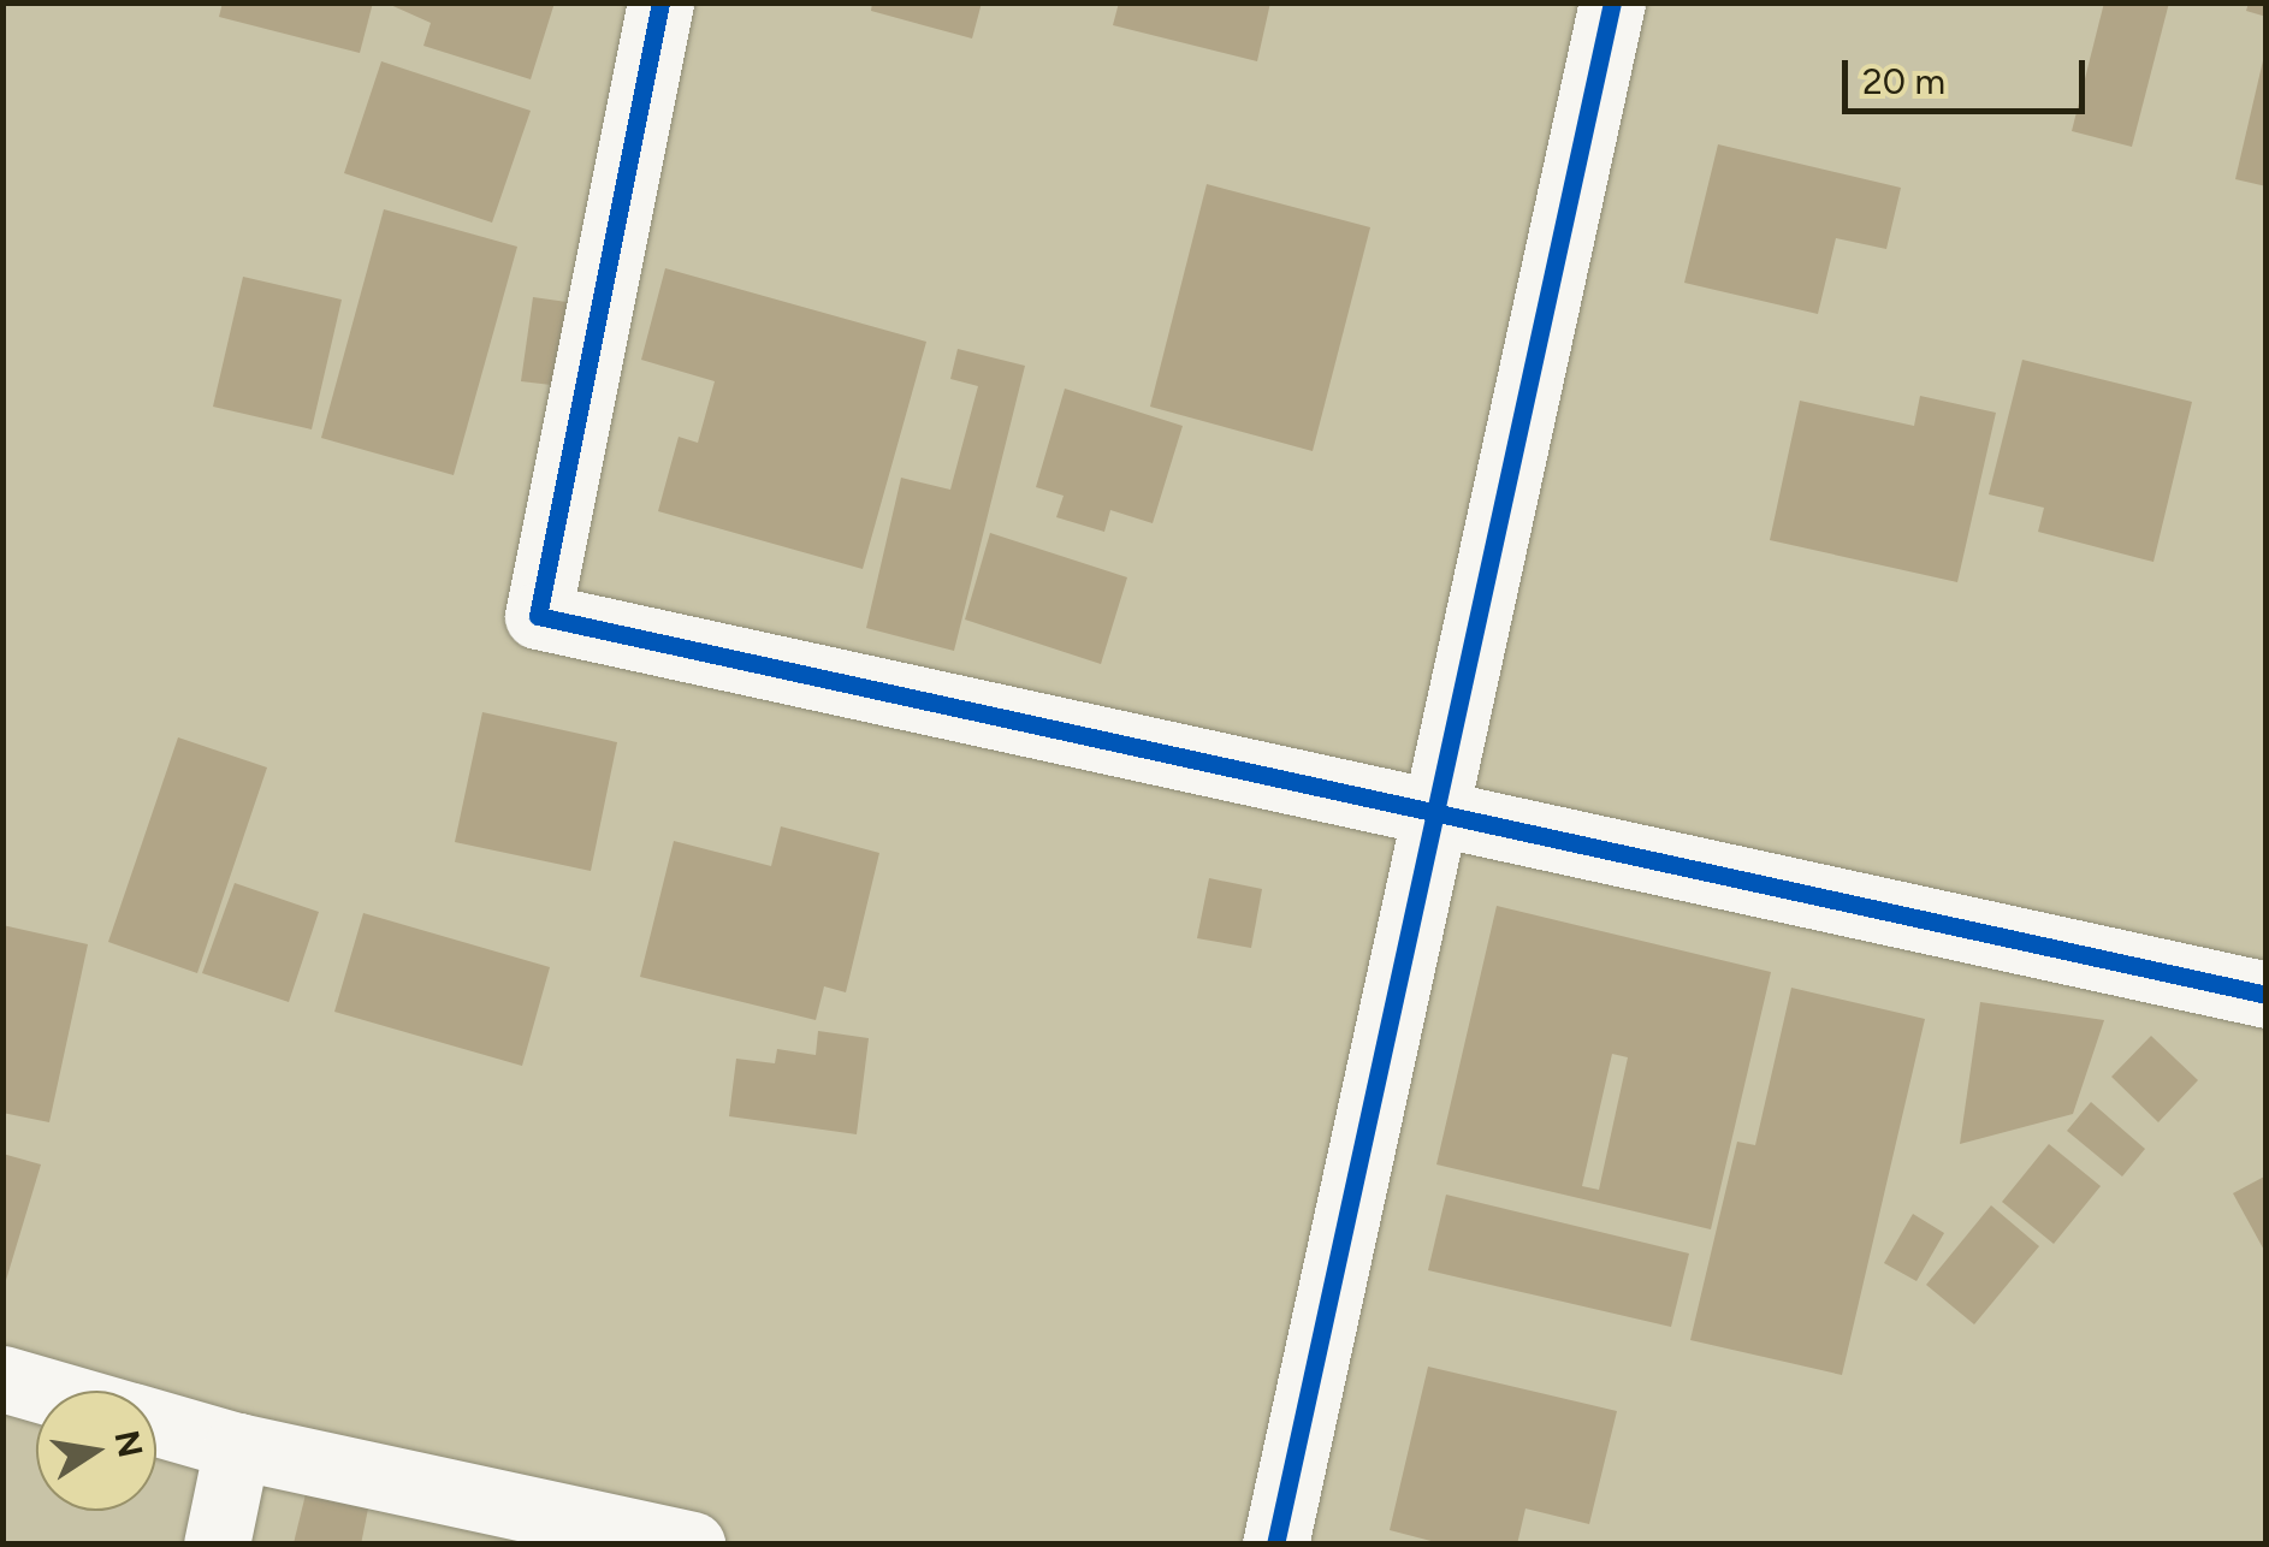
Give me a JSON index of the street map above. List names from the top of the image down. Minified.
{"scale_bar":"20 m","north":"right"}
